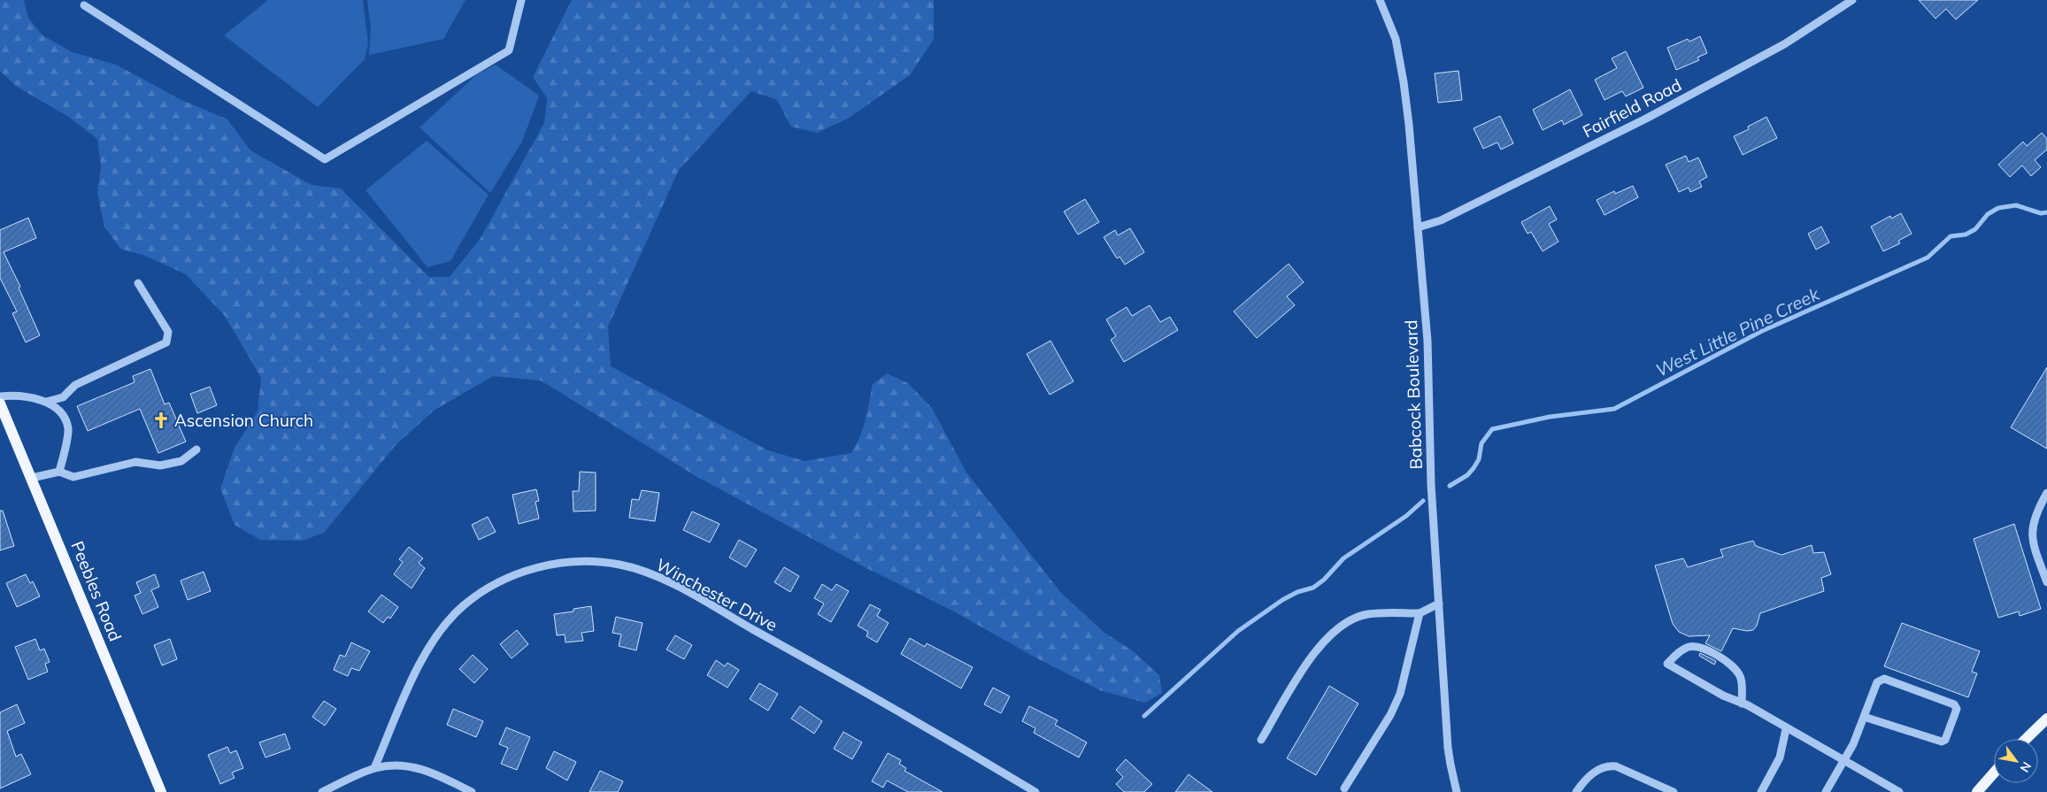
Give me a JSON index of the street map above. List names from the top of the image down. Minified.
{"streets":{"main road":["Peebles Road"],"street":["Fairfield Road","Babcock Boulevard","Winchester Drive"]},"crossings":[["Fairfield Road","Babcock Boulevard"]],"water":["West Little Pine Creek"],"places":{"church":["Ascension Church"]},"north":"bottom right"}
